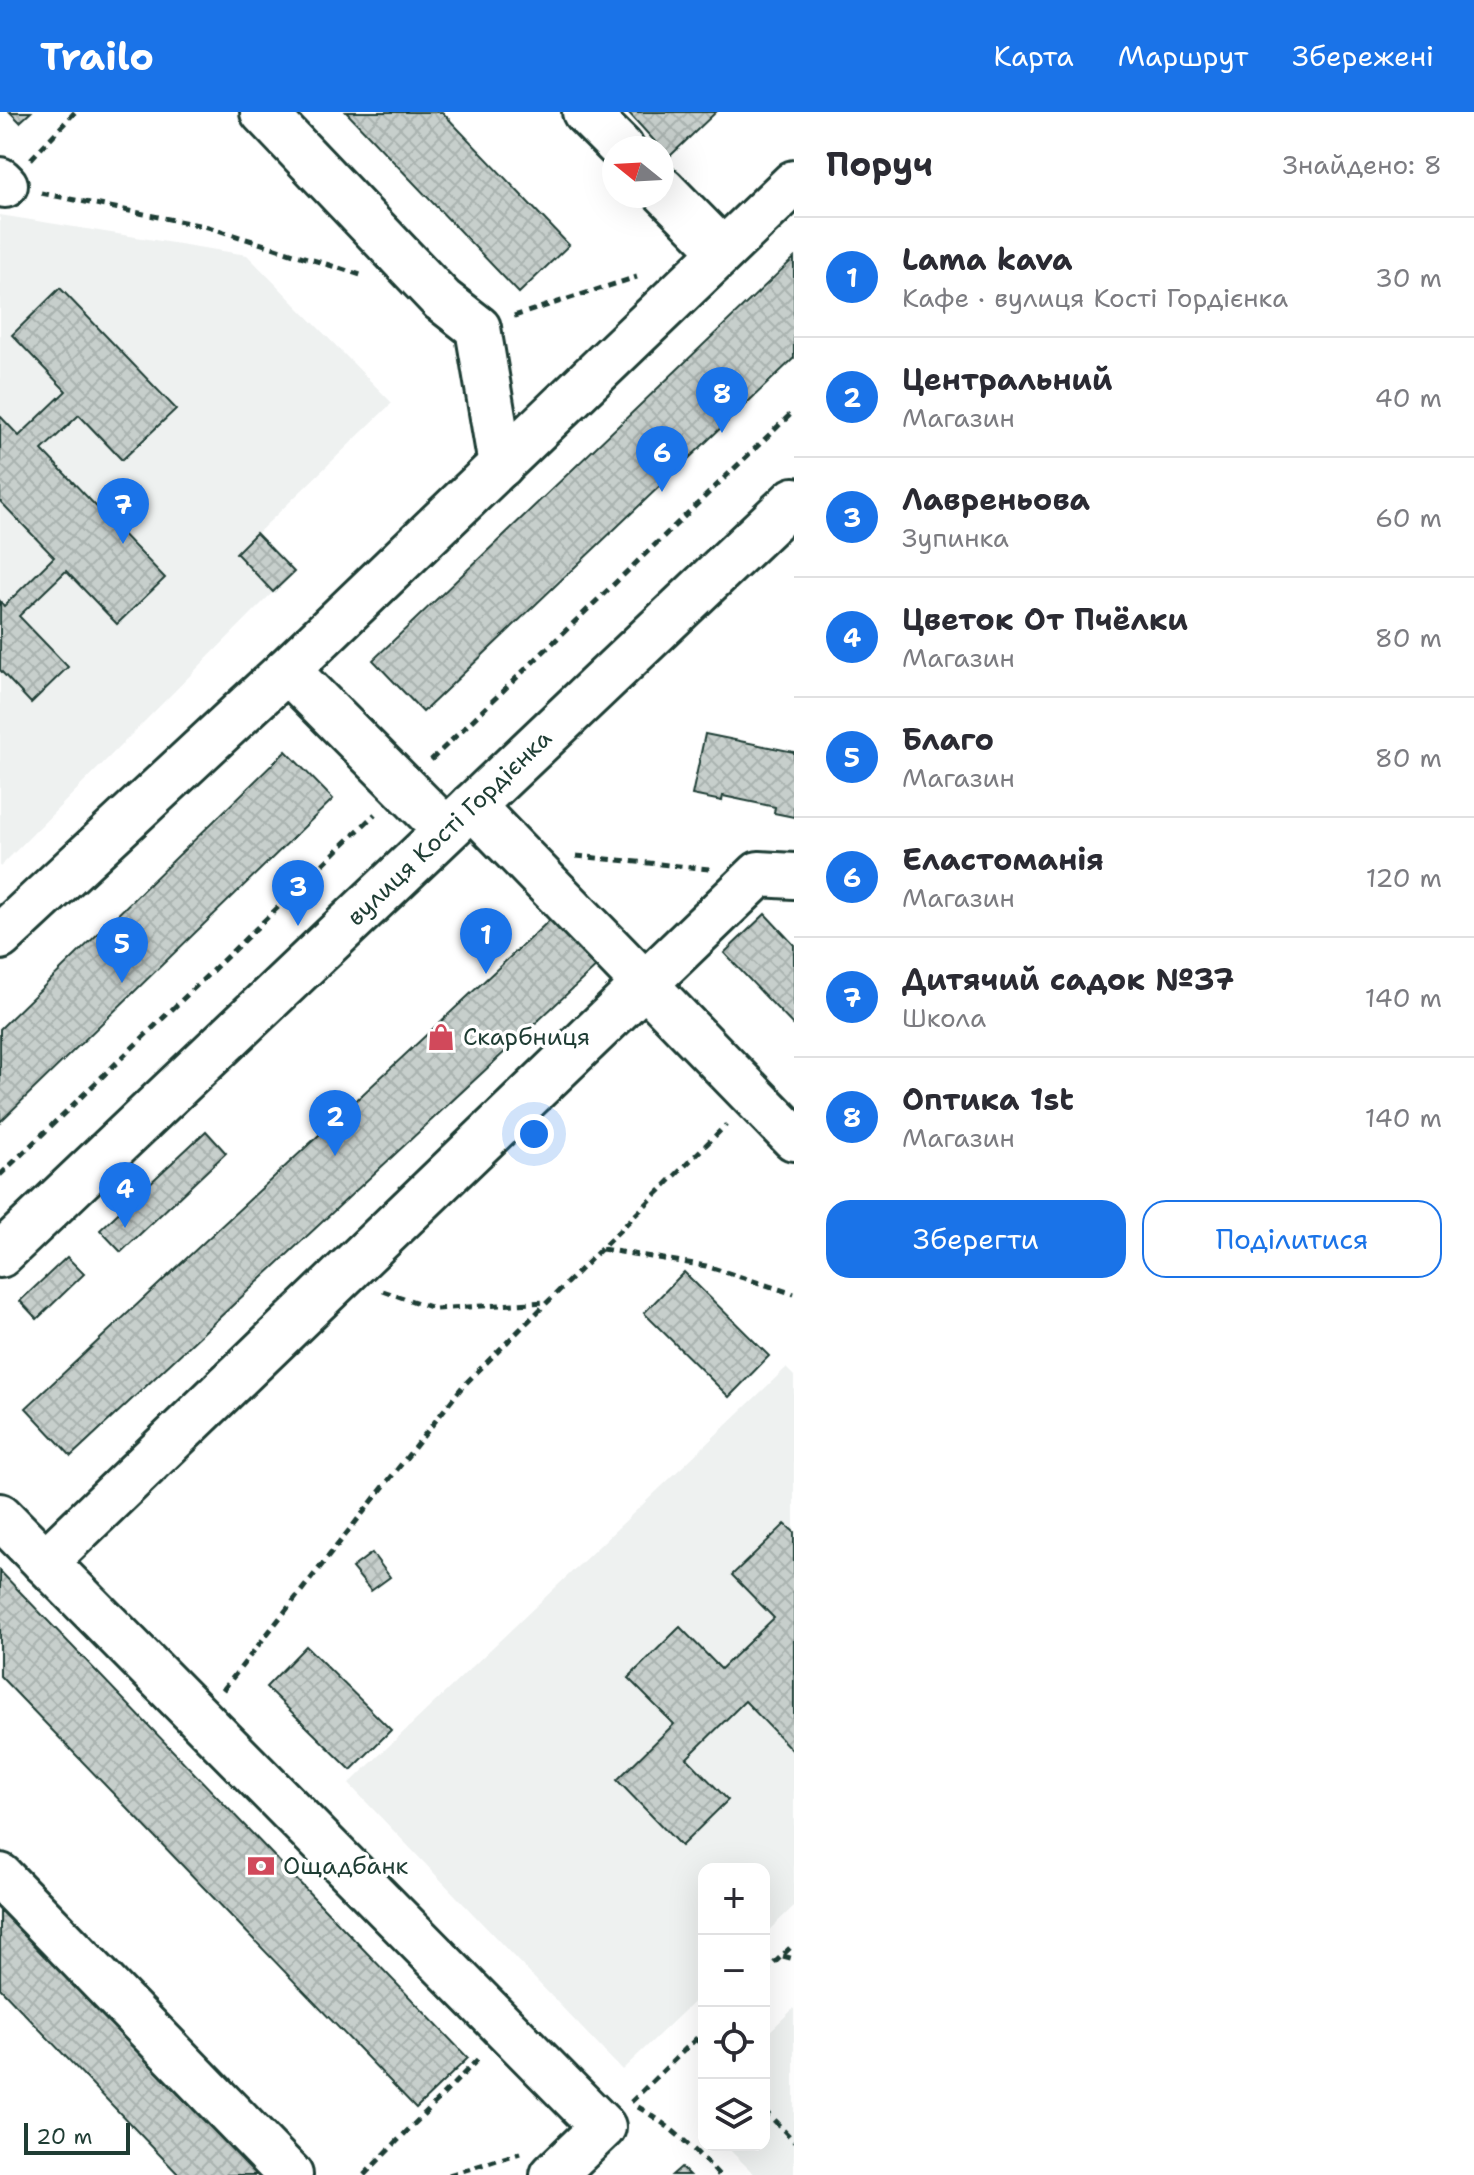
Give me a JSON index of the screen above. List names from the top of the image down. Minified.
{"streets":{"street":["вулиця Кості Гордієнка"]},"places":{"shop":["Скарбниця"],"bank":["Ощадбанк"]},"scale_bar":"20 m","north":"left","page":{"header":"Trailo","nav":["Карта","Маршрут","Збережені"],"heading":["Поруч","Знайдено: 8"],"list":[{"mark":"1","name":"Lama kava","note":"Кафе · вулиця Кості Гордієнка","value":"30 m"},{"mark":"2","name":"Центральний","note":"Магазин","value":"40 m"},{"mark":"3","name":"Лавреньова","note":"Зупинка","value":"60 m"},{"mark":"4","name":"Цветок От Пчёлки","note":"Магазин","value":"80 m"},{"mark":"5","name":"Благо","note":"Магазин","value":"80 m"},{"mark":"6","name":"Еластоманія","note":"Магазин","value":"120 m"},{"mark":"7","name":"Дитячий садок №37","note":"Школа","value":"140 m"},{"mark":"8","name":"Оптика 1st","note":"Магазин","value":"140 m"}],"pins":["8","6","7","3","1","5","2","4"],"buttons":["Зберегти","Поділитися"],"map_buttons":["+","−"],"scale":"20 m"}}
